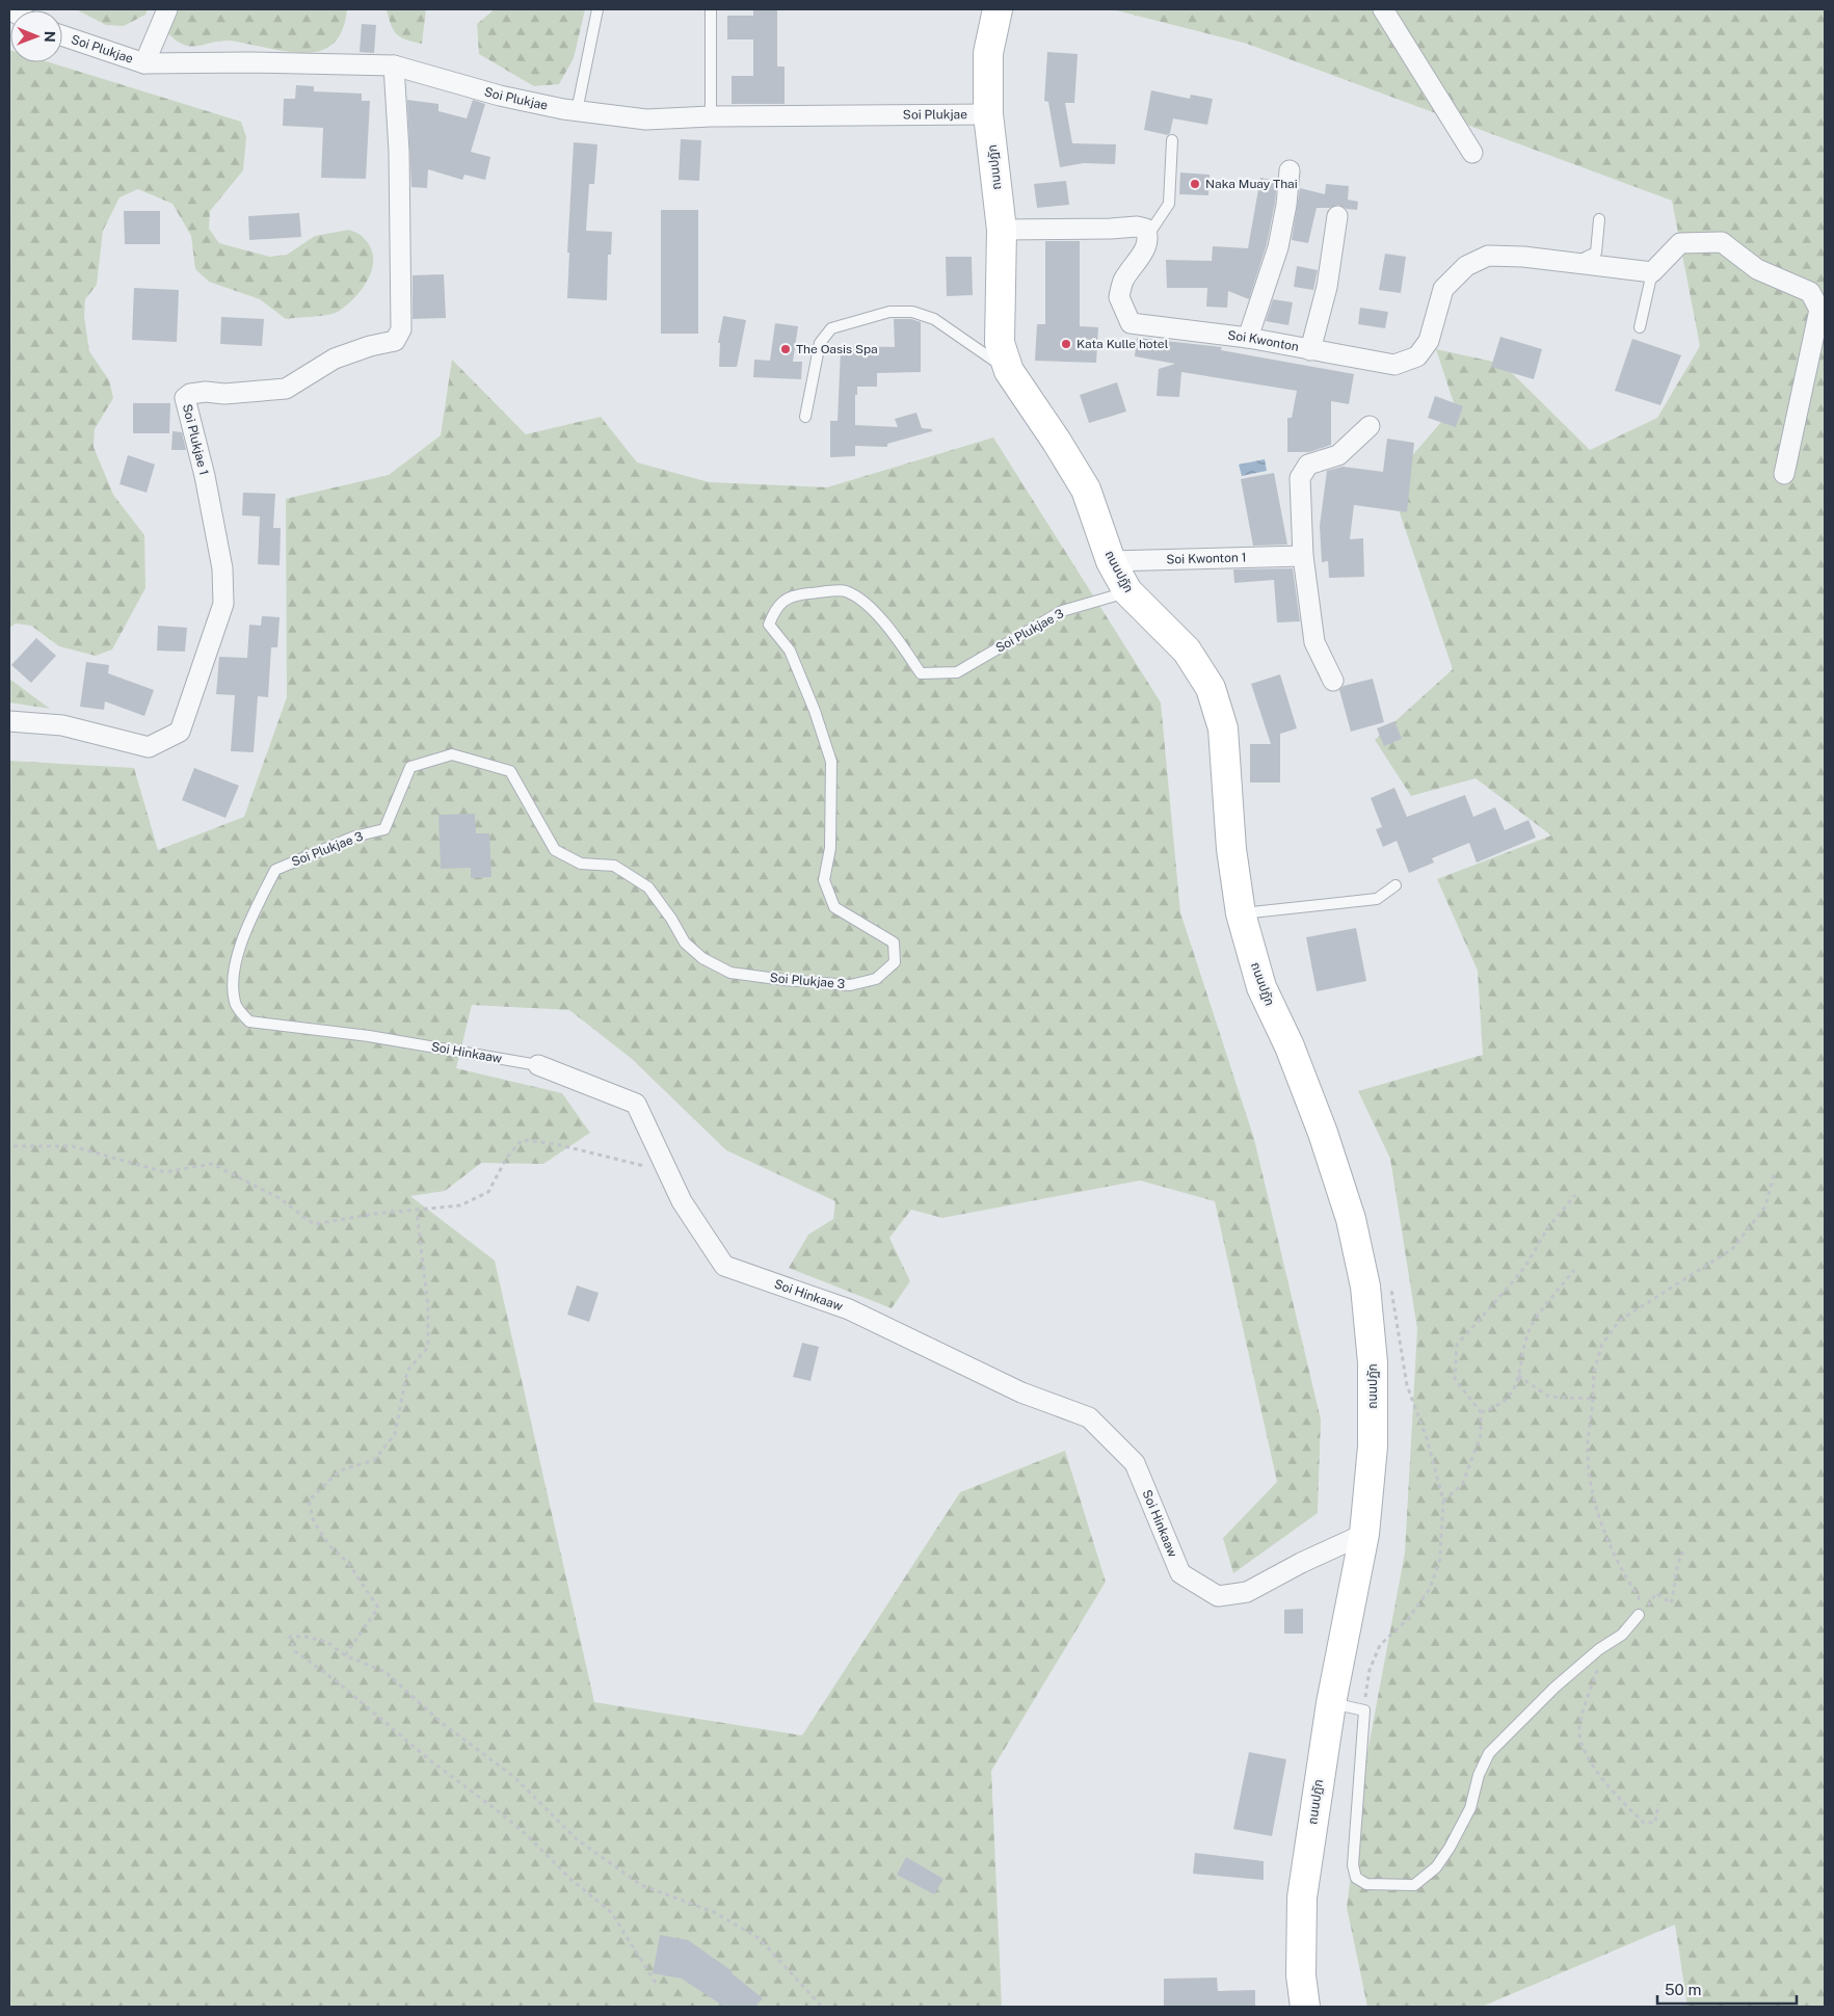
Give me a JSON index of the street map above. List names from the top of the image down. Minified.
{"streets":{"main road":["ถนนปฏัก"],"street":["Soi Plukjae","Soi Kwonton","Soi Plukjae 1","Soi Kwonton 1","Soi Hinkaaw"],"lane":["Soi Plukjae 3"]},"crossings":[["Soi Plukjae","ถนนปฏัก"],["Soi Plukjae","Soi Plukjae 1"],["ถนนปฏัก","Soi Kwonton 1"],["ถนนปฏัก","Soi Plukjae 3"],["ถนนปฏัก","Soi Hinkaaw"],["Soi Plukjae 3","Soi Hinkaaw"]],"places":["Naka Muay Thai","Kata Kulle hotel","The Oasis Spa"],"scale_bar":"50 m","north":"right"}
